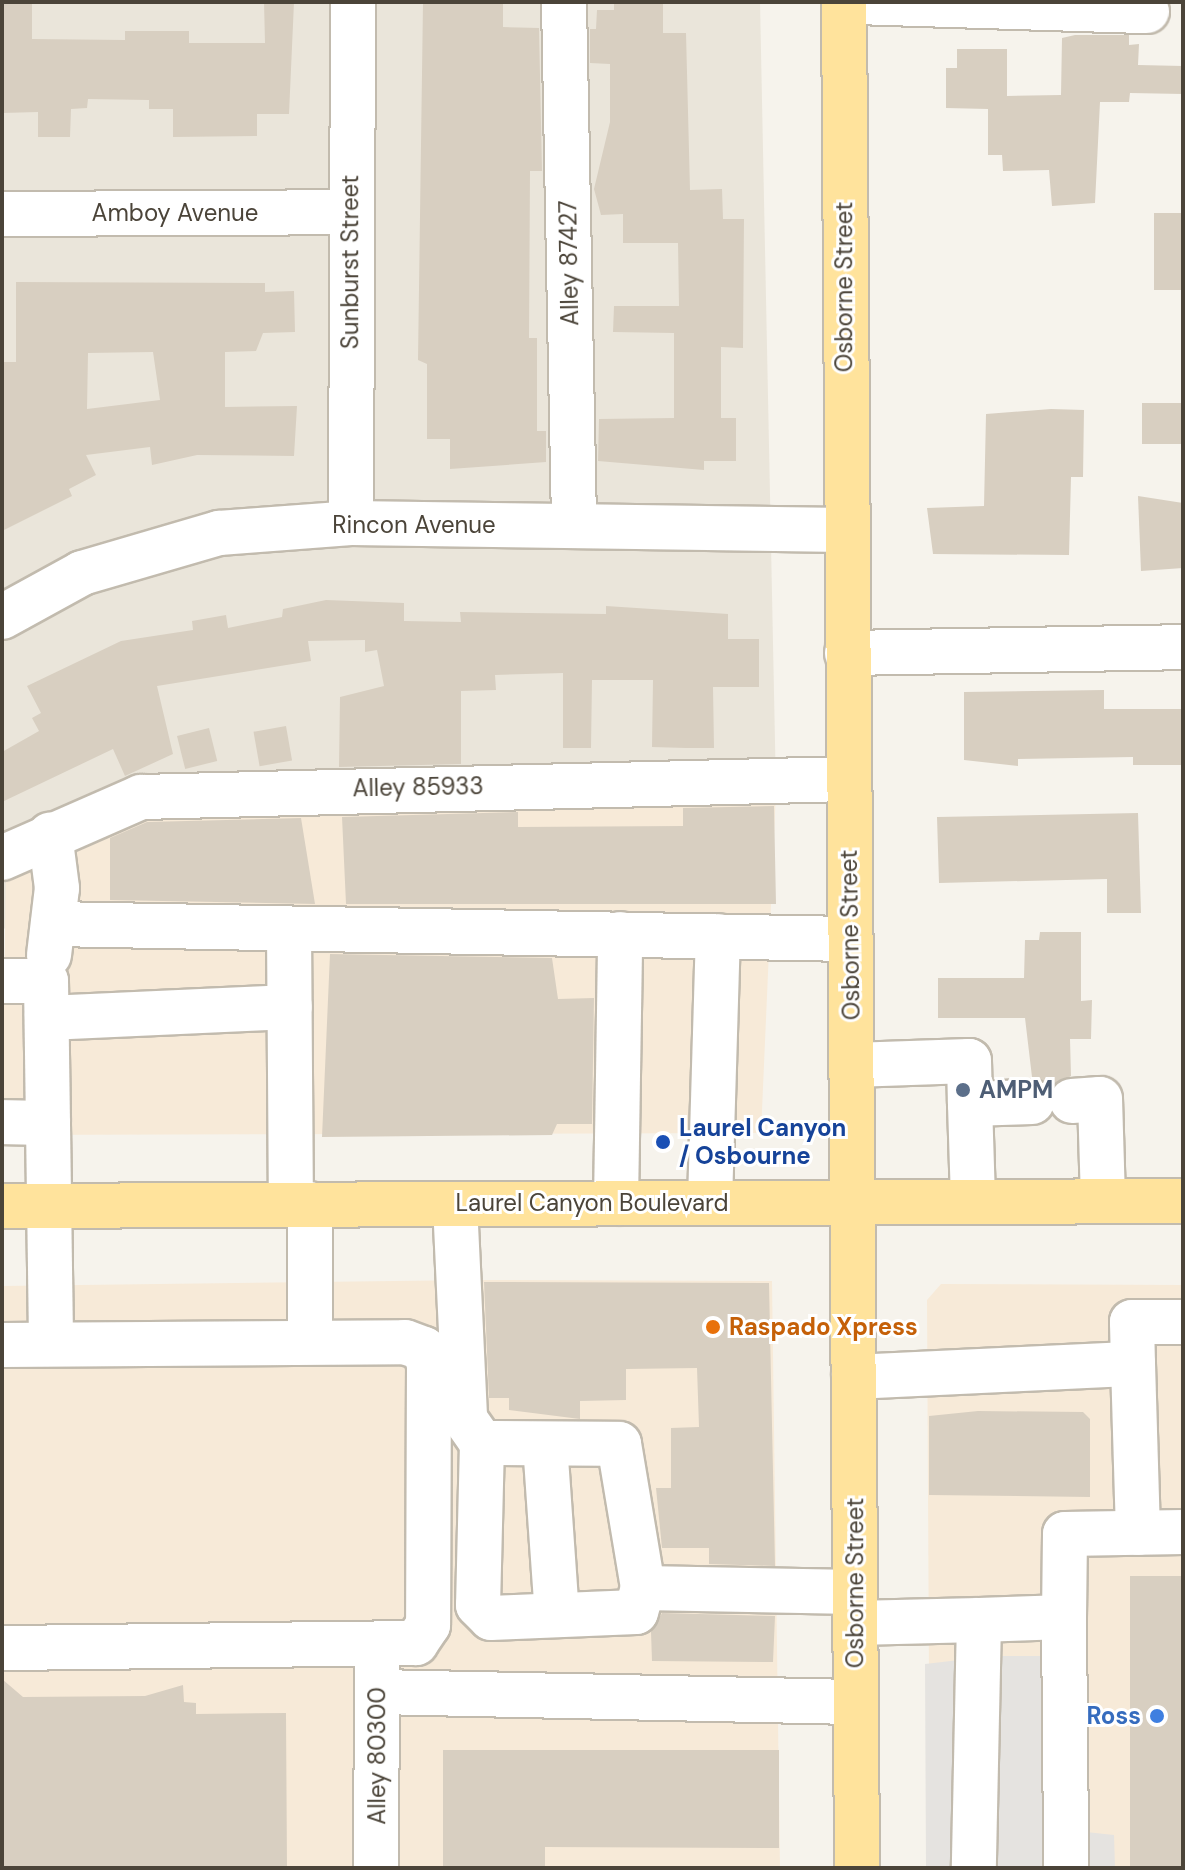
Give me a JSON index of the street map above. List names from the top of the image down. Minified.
{"streets":{"main road":["Osborne Street","Laurel Canyon Boulevard"],"street":["Amboy Avenue","Sunburst Street","Alley 87427","Rincon Avenue","Alley 85933","Alley 80300"]},"crossings":[["Amboy Avenue","Sunburst Street"],["Sunburst Street","Rincon Avenue"],["Alley 87427","Rincon Avenue"],["Osborne Street","Rincon Avenue"],["Osborne Street","Alley 85933"],["Osborne Street","Laurel Canyon Boulevard"]],"places":["AMPM","Laurel Canyon / Osbourne","Raspado Xpress","Ross"]}
